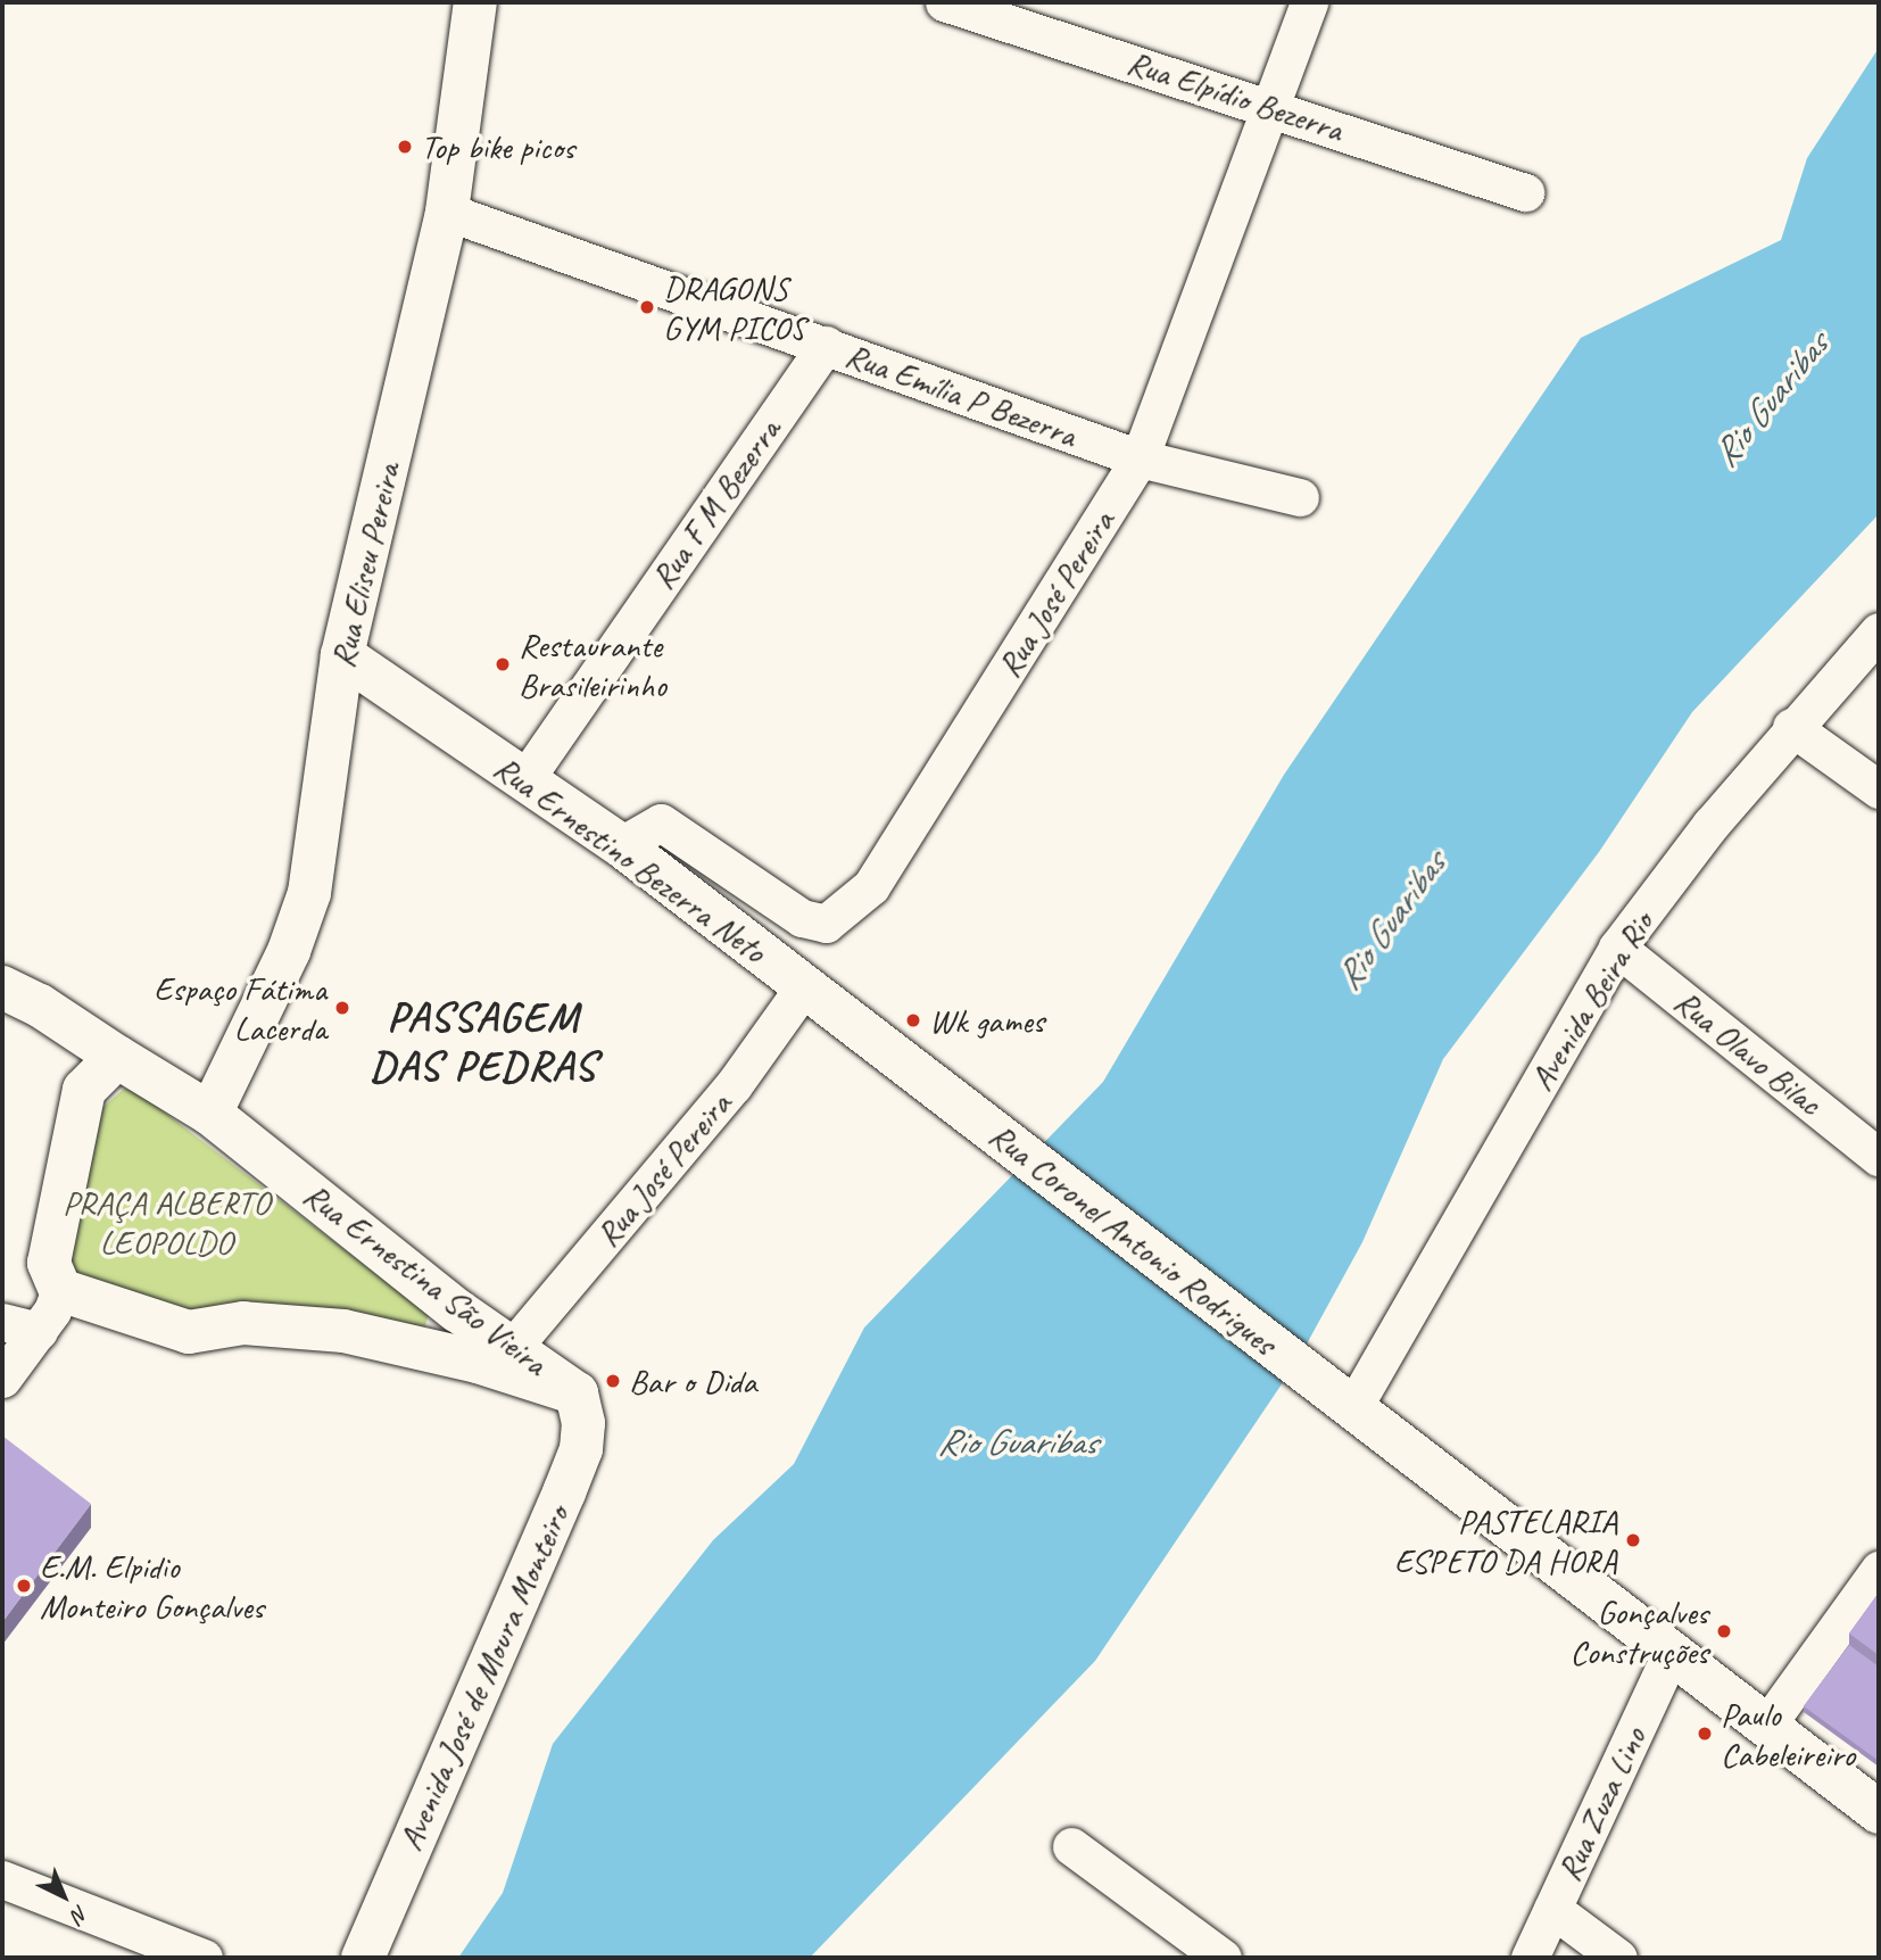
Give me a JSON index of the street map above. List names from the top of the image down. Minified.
{"streets":{"main road":["Rua Eliseu Pereira","Rua Ernestino Bezerra Neto","Rua Coronel Antonio Rodrigues","Rua Ernestina São Vieira","Avenida José de Moura Monteiro"],"street":["Rua Elpídio Bezerra","Rua Emília P Bezerra","Rua F M Bezerra","Rua José Pereira","Avenida Beira Rio","Rua Olavo Bilac","Rua Zuza Lino"]},"crossings":[["Rua Elpídio Bezerra","Rua José Pereira"],["Rua Emília P Bezerra","Rua F M Bezerra"],["Rua Emília P Bezerra","Rua Eliseu Pereira"],["Rua Emília P Bezerra","Rua José Pereira"],["Rua F M Bezerra","Rua Ernestino Bezerra Neto"],["Rua Eliseu Pereira","Rua Ernestino Bezerra Neto"],["Rua Eliseu Pereira","Rua Ernestina São Vieira"],["Rua José Pereira","Rua Ernestino Bezerra Neto"],["Rua José Pereira","Rua Ernestina São Vieira"],["Rua Ernestino Bezerra Neto","Rua Coronel Antonio Rodrigues"],["Avenida Beira Rio","Rua Olavo Bilac"],["Avenida Beira Rio","Rua Coronel Antonio Rodrigues"],["Rua Coronel Antonio Rodrigues","Rua Zuza Lino"],["Rua Ernestina São Vieira","Avenida José de Moura Monteiro"]],"districts":["PASSAGEM DAS PEDRAS"],"water":["Rio Guaribas"],"parks":["PRAÇA ALBERTO LEOPOLDO"],"places":["Top bike picos","DRAGONS GYM PICOS","Restaurante Brasileirinho","Espaço Fátima Lacerda","Wk games","Bar o Dida","PASTELARIA ESPETO DA HORA","E.M. Elpidio Monteiro Gonçalves","Gonçalves Construções","Paulo Cabeleireiro"],"north":"bottom right"}
